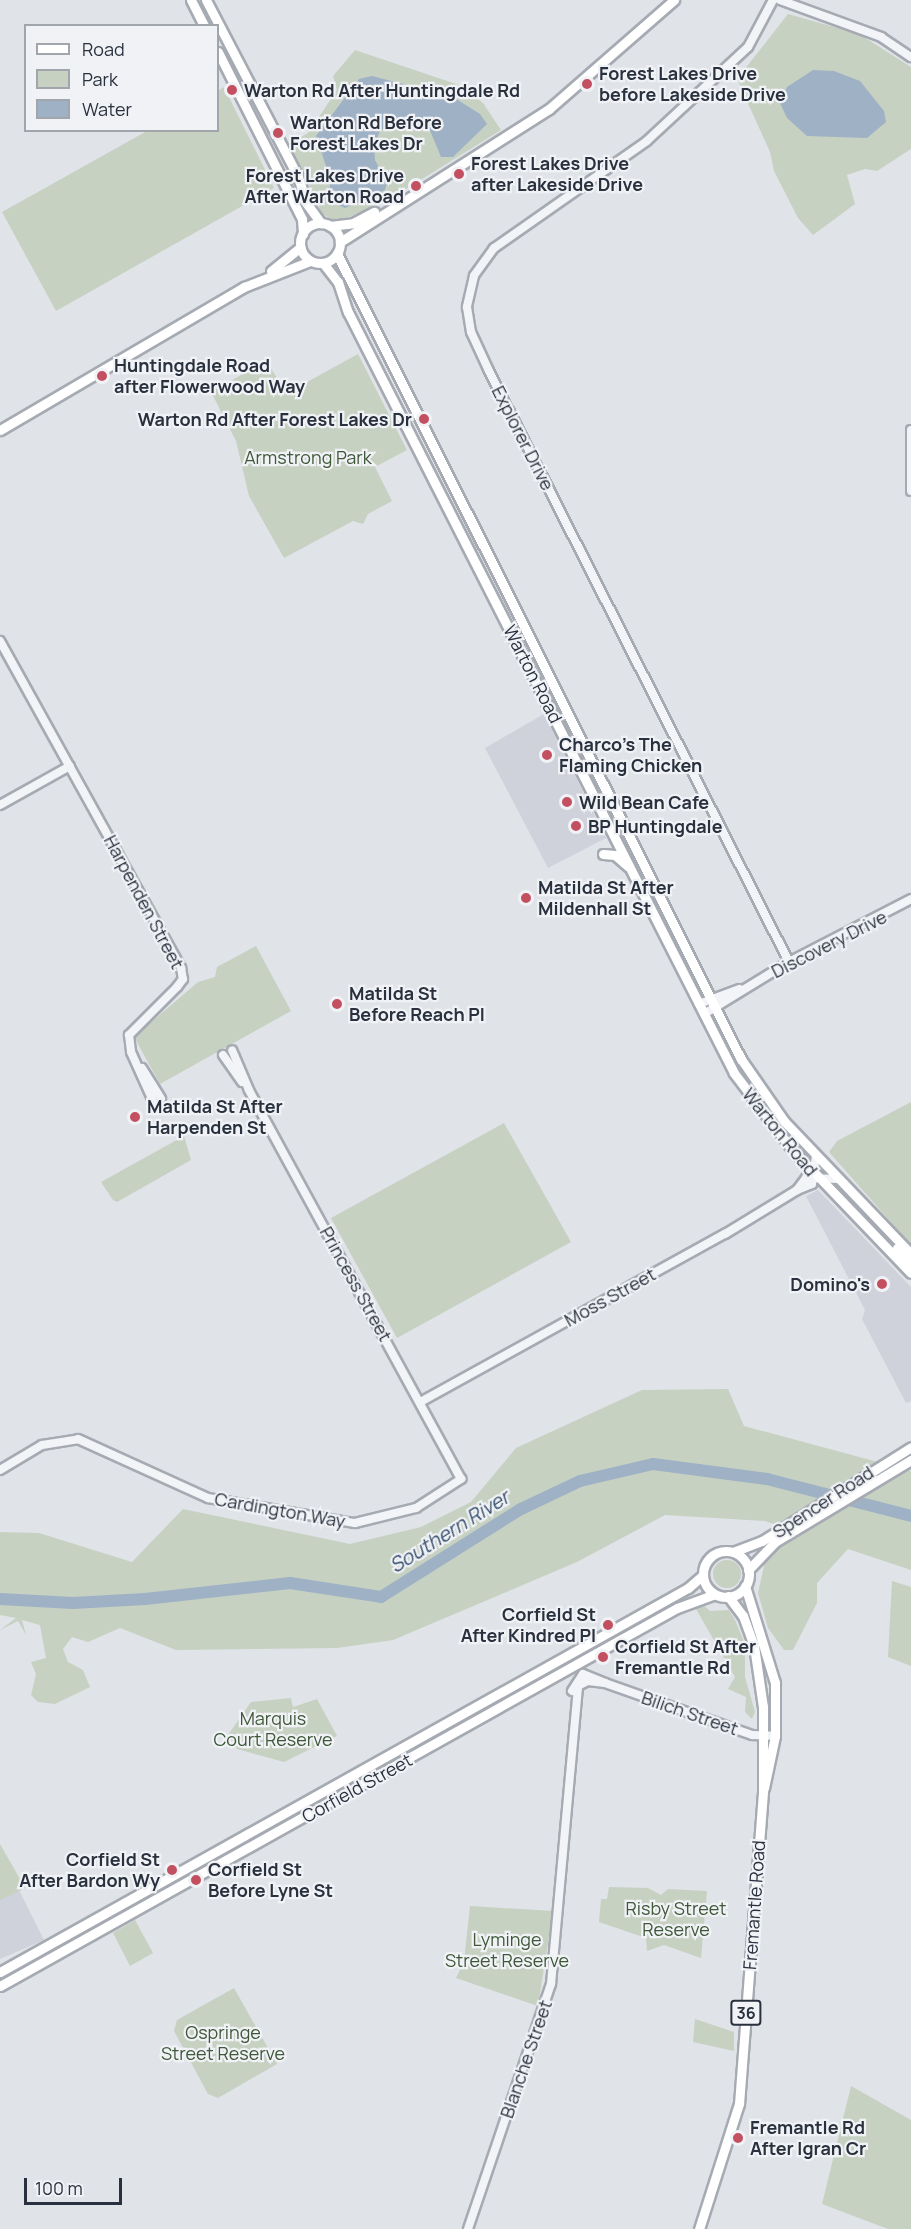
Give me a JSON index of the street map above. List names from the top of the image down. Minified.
{"streets":{"main road":["Warton Road","Spencer Road","Corfield Street","Fremantle Road","36"],"street":["Explorer Drive","Harpenden Street","Discovery Drive","Princess Street","Moss Street","Cardington Way","Bilich Street","Blanche Street"]},"crossings":[["Explorer Drive","Discovery Drive"],["Warton Road","Discovery Drive"],["Warton Road","Moss Street"],["Princess Street","Moss Street"],["Princess Street","Cardington Way"],["Spencer Road","Corfield Street"],["Spencer Road","Fremantle Road"],["Bilich Street","Fremantle Road"],["Bilich Street","Blanche Street"],["Corfield Street","Fremantle Road"]],"water":["Southern River"],"parks":["Armstrong Park","Marquis Court Reserve","Risby Street Reserve","Lyminge Street Reserve","Ospringe Street Reserve"],"places":["Forest Lakes Drive before Lakeside Drive","Warton Rd After Huntingdale Rd","Warton Rd Before Forest Lakes Dr","Forest Lakes Drive after Lakeside Drive","Forest Lakes Drive After Warton Road","Huntingdale Road after Flowerwood Way","Warton Rd After Forest Lakes Dr","Charco's The Flaming Chicken","Wild Bean Cafe","BP Huntingdale","Matilda St After Mildenhall St","Matilda St Before Reach Pl","Matilda St After Harpenden St","Domino's","Corfield St After Kindred Pl","Corfield St After Fremantle Rd","Corfield St After Bardon Wy","Corfield St Before Lyne St","Fremantle Rd After Igran Cr"],"legend":["Road","Park","Water"],"scale_bar":"100 m"}
